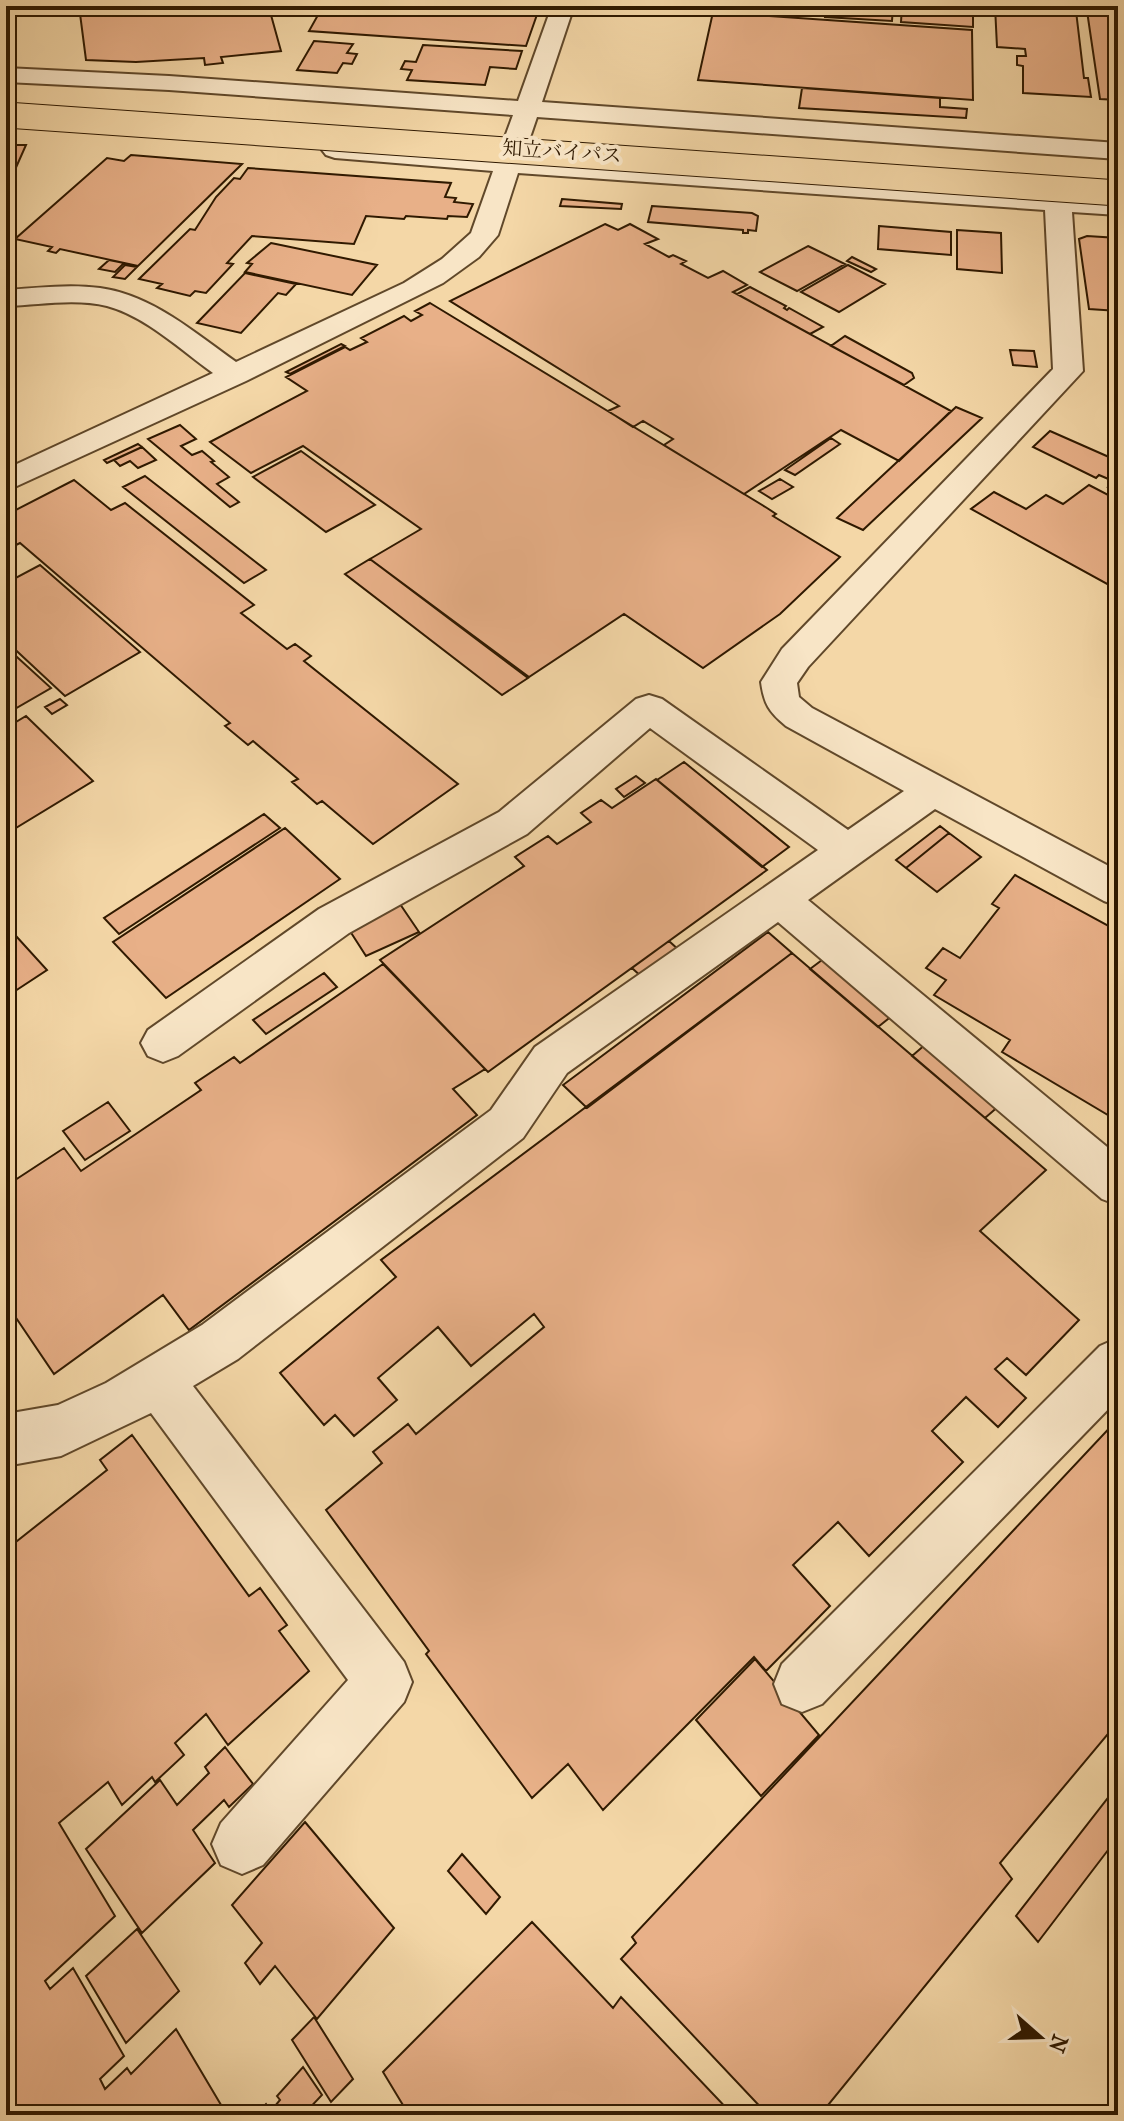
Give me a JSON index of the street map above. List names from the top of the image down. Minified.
{"streets":{"highway":["知立バイパス"]},"north":"right"}
